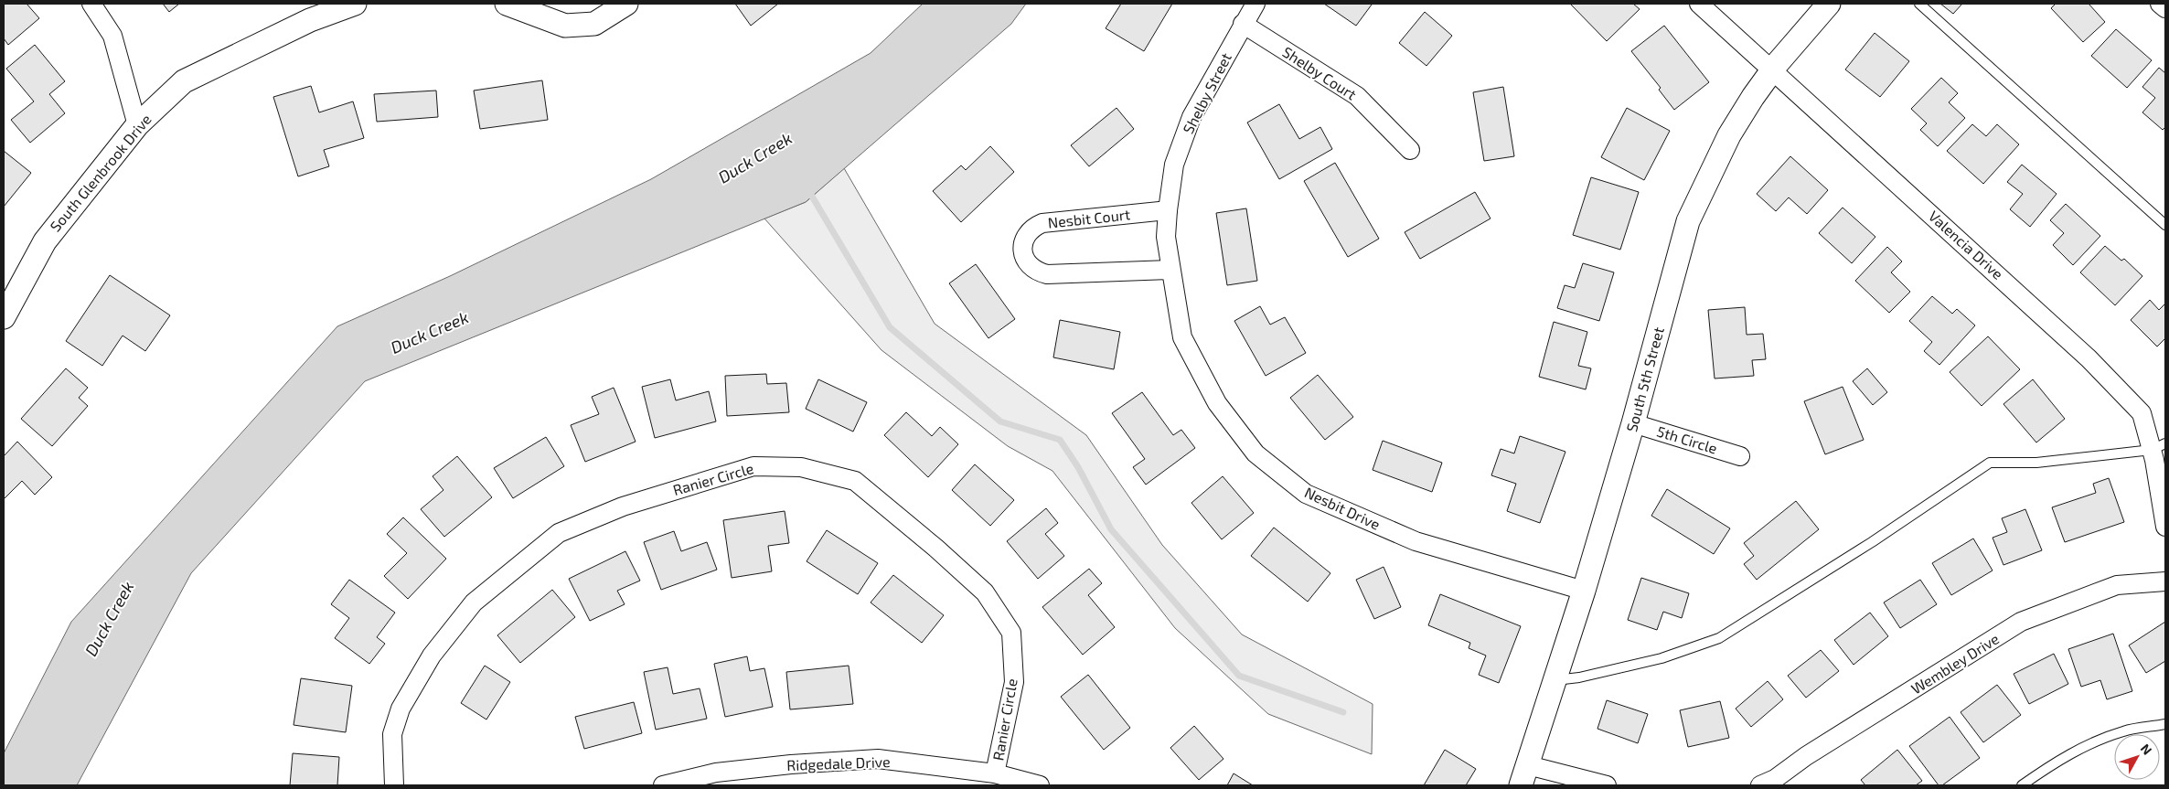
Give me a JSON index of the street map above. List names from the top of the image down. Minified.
{"streets":{"street":["Shelby Court","Shelby Street","South Glenbrook Drive","Nesbit Court","Valencia Drive","South 5th Street","5th Circle","Ranier Circle","Nesbit Drive","Wembley Drive","Ridgedale Drive"]},"crossings":[["Shelby Court","Shelby Street"],["Shelby Street","Nesbit Court"],["Shelby Street","Nesbit Drive"],["Nesbit Court","Nesbit Drive"],["Valencia Drive","South 5th Street"],["South 5th Street","5th Circle"],["South 5th Street","Nesbit Drive"],["Ranier Circle","Ridgedale Drive"]],"water":["Duck Creek"],"north":"top right"}
